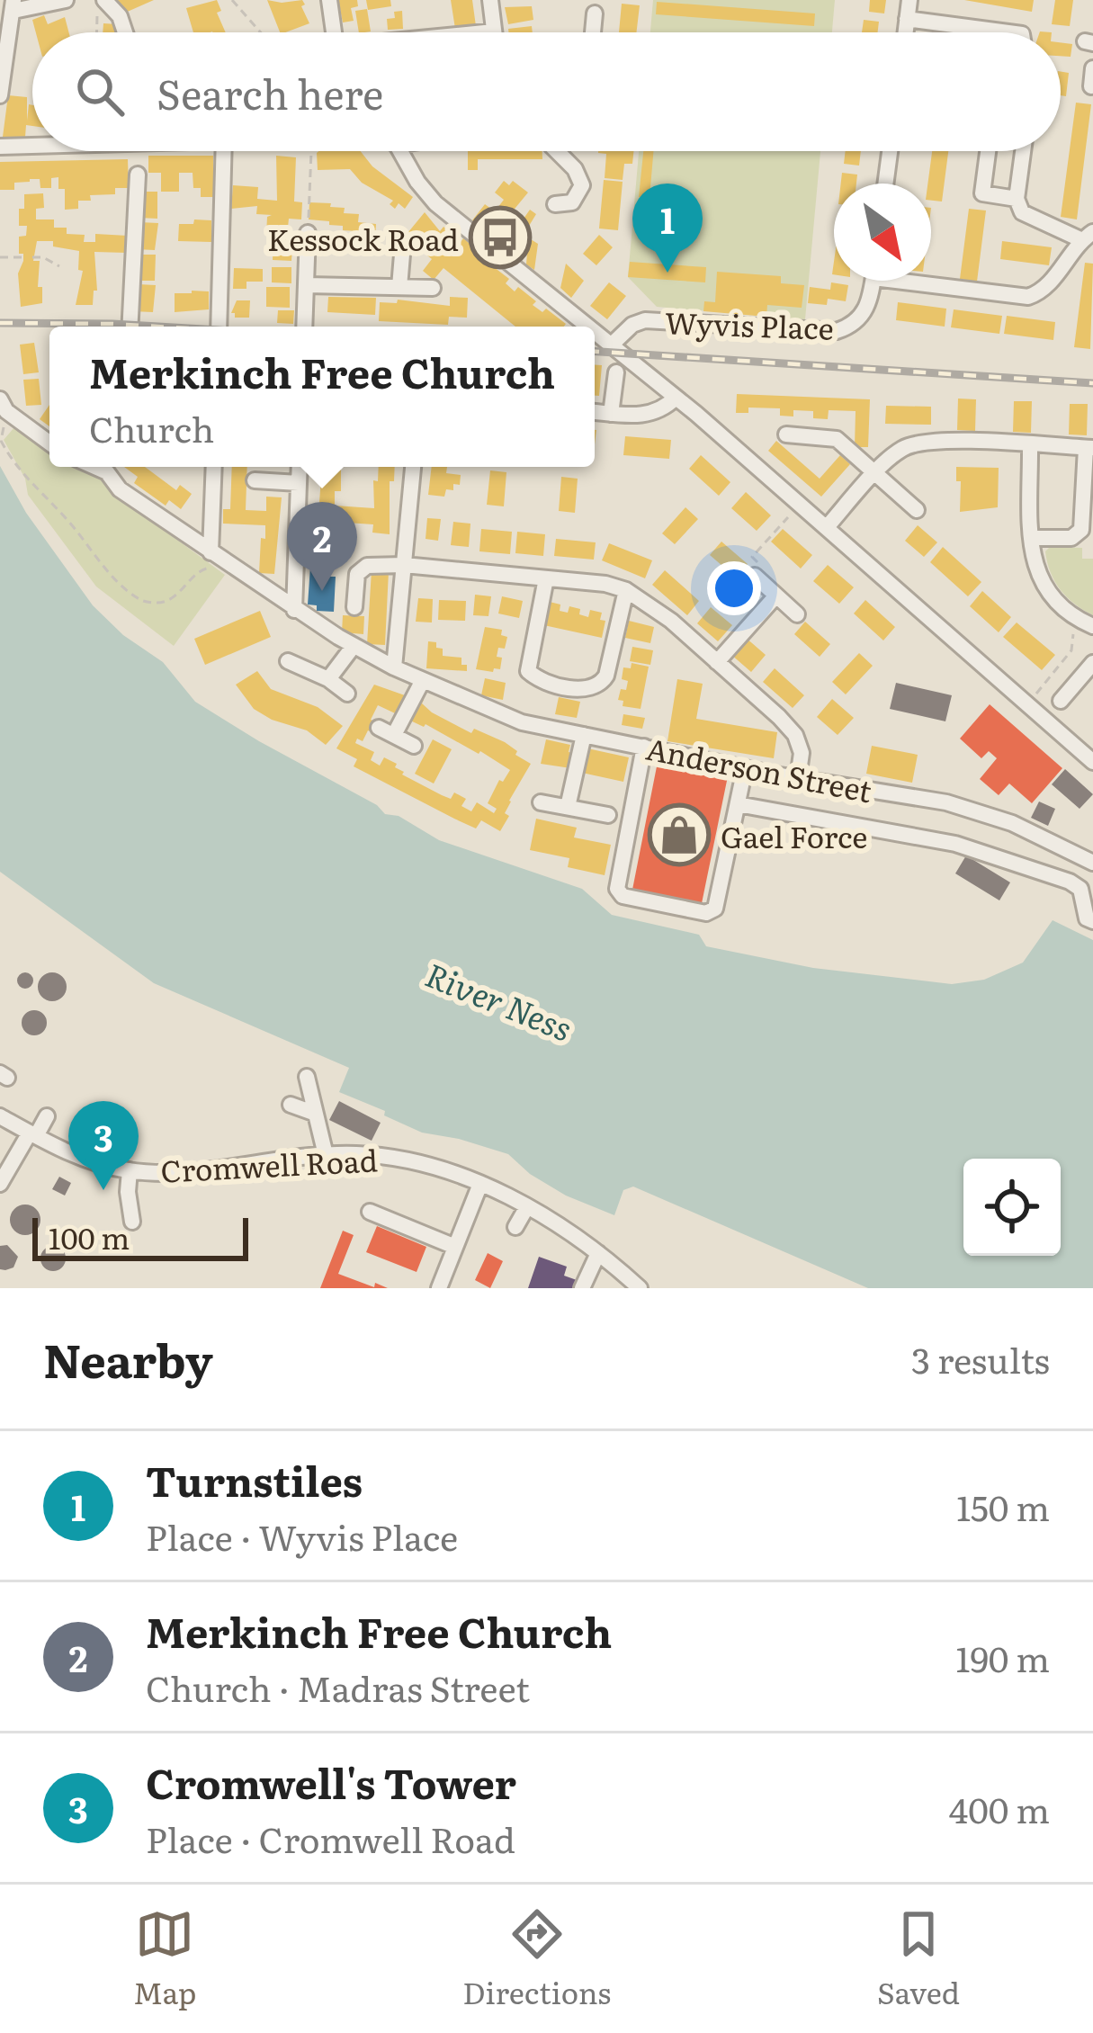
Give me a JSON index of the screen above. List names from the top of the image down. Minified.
{"streets":{"street":["Wyvis Place","Anderson Street","Cromwell Road"]},"water":["River Ness"],"places":{"bus stop":["Kessock Road"],"shop":["Gael Force"]},"scale_bar":"100 m","north":"bottom right","page":{"search":"Search here","pins":["1","2","3"],"popup":["Merkinch Free Church","Church"],"scale":"100 m","heading":["Nearby","3 results"],"list":[{"mark":"1","name":"Turnstiles","note":"Place · Wyvis Place","value":"150 m"},{"mark":"2","name":"Merkinch Free Church","note":"Church · Madras Street","value":"190 m"},{"mark":"3","name":"Cromwell's Tower","note":"Place · Cromwell Road","value":"400 m"}],"nav":["Map","Directions","Saved"]}}
